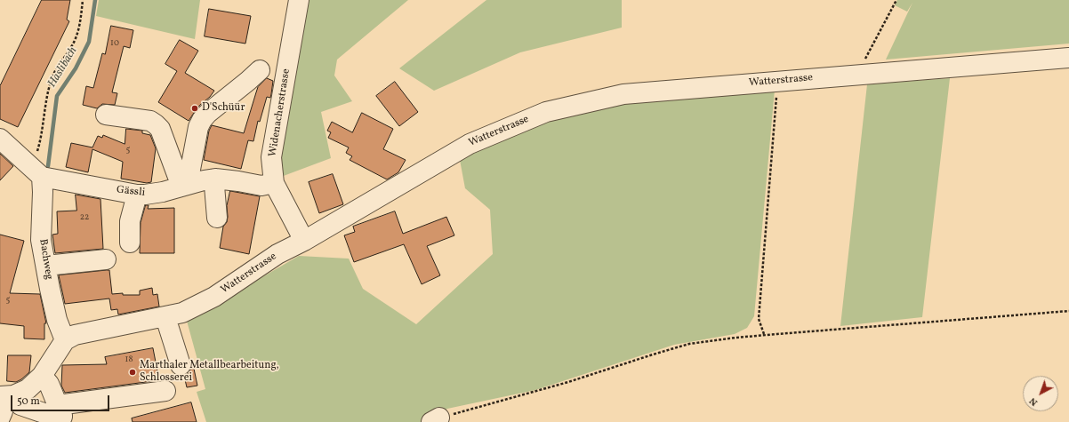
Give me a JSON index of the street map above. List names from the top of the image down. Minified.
{"streets":{"street":["Watterstrasse","Widenacherstrasse","Gässli","Bachweg"]},"crossings":[["Watterstrasse","Widenacherstrasse"],["Watterstrasse","Bachweg"],["Widenacherstrasse","Gässli"],["Gässli","Bachweg"]],"water":["Haslibach"],"places":["D'Schüür","Marthaler Metallbearbeitung, Schlosserei"],"house_numbers":["10","5","22","5","18"],"scale_bar":"50 m","north":"bottom left"}
